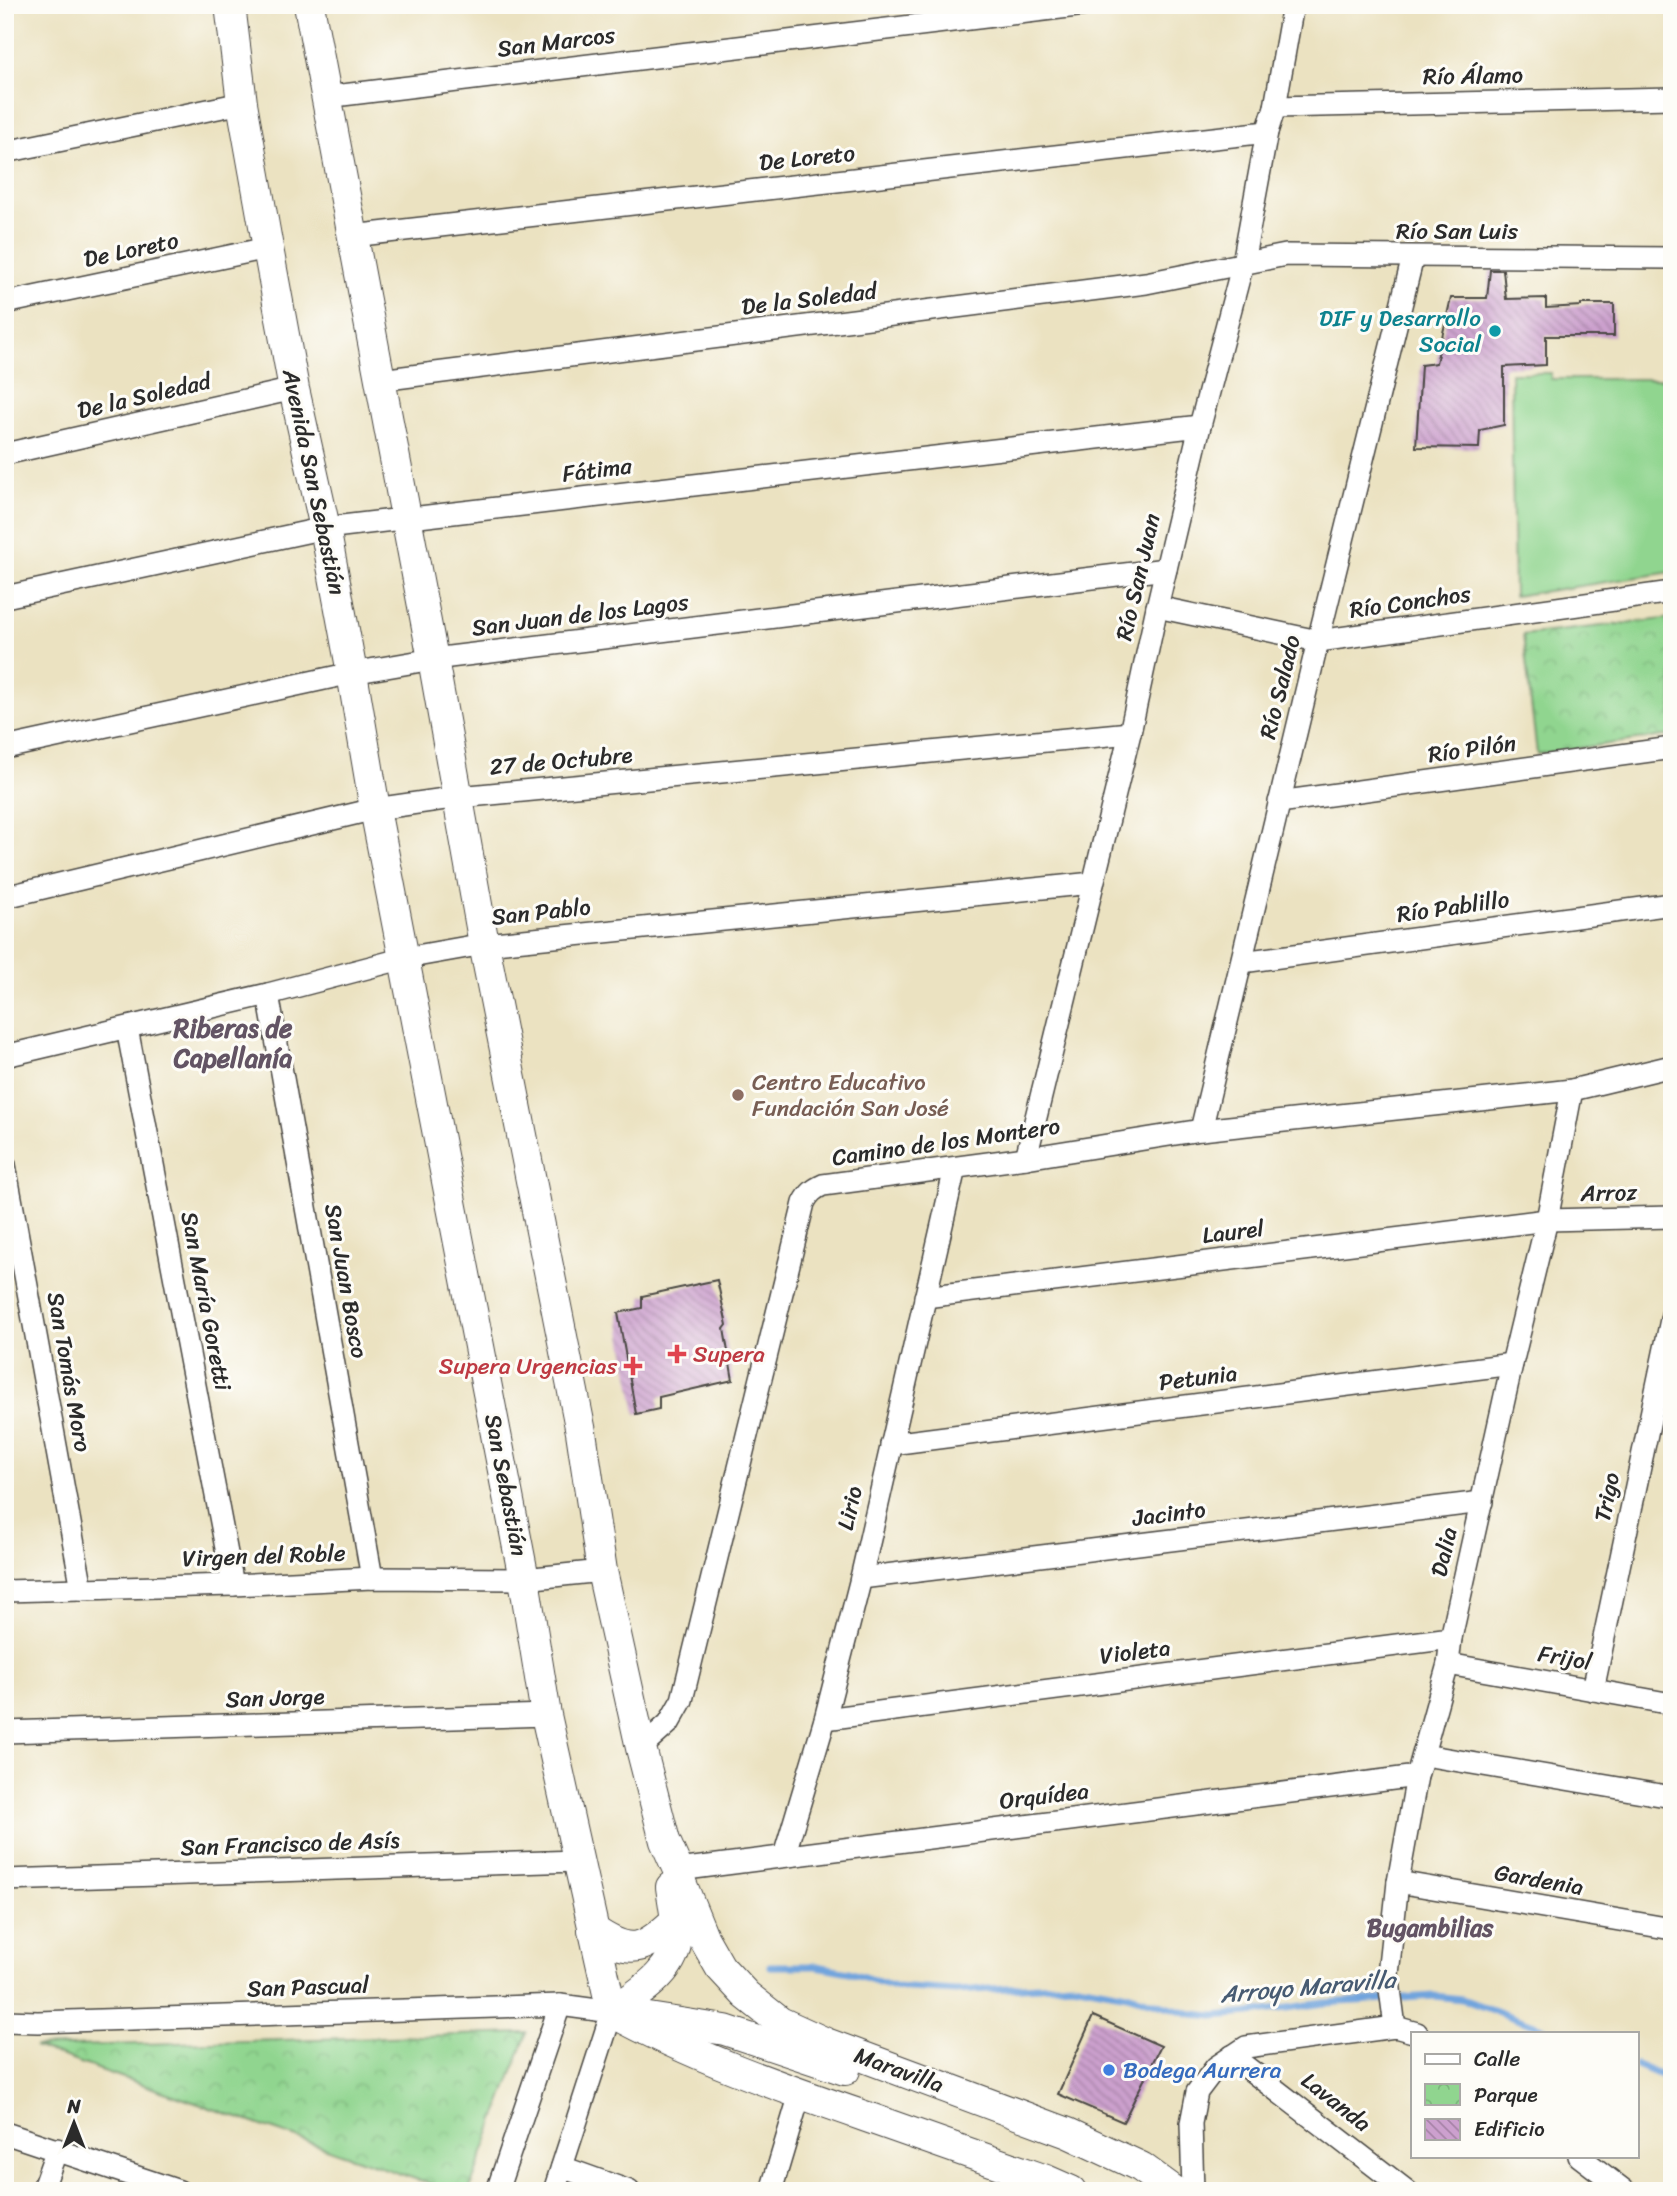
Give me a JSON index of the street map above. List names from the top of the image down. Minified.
{"streets":{"main road":["Avenida San Sebastián","San Sebastián","Maravilla"],"street":["San Marcos","Río Álamo","De Loreto","Río San Luis","De la Soledad","Fátima","Río San Juan","Río Conchos","San Juan de los Lagos","Río Salado","Río Pilón","27 de Octubre","Río Pablillo","San Pablo","Camino de los Montero","Arroz","Laurel","San Juan Bosco","San María Goretti","San Tomás Moro","Petunia","Trigo","Lirio","Jacinto","Dalia","Virgen del Roble","Violeta","Frijol","San Jorge","Orquídea","San Francisco de Asís","Gardenia","San Pascual","Lavanda"]},"crossings":[["Río Álamo","Río San Juan"],["De Loreto","Avenida San Sebastián"],["De Loreto","Río San Juan"],["Río San Luis","De la Soledad"],["Río San Luis","Río San Juan"],["Río San Luis","Río Salado"],["De la Soledad","Avenida San Sebastián"],["De la Soledad","Río San Juan"],["Fátima","Avenida San Sebastián"],["Fátima","Río San Juan"],["Avenida San Sebastián","San Juan de los Lagos"],["Avenida San Sebastián","27 de Octubre"],["Avenida San Sebastián","San Pablo"],["Avenida San Sebastián","San Sebastián"],["Río San Juan","Río Conchos"],["Río San Juan","San Juan de los Lagos"],["Río San Juan","27 de Octubre"],["Río San Juan","San Pablo"],["Río San Juan","Camino de los Montero"],["Río Conchos","Río Salado"],["Río Salado","Río Pilón"],["Río Salado","Río Pablillo"],["Río Salado","Camino de los Montero"],["San Pablo","San Juan Bosco"],["San Pablo","San María Goretti"],["San Pablo","San Sebastián"],["Camino de los Montero","Lirio"],["Camino de los Montero","Dalia"],["Arroz","Laurel"],["Arroz","Dalia"],["Laurel","Lirio"],["Laurel","Dalia"],["San Juan Bosco","Virgen del Roble"],["San María Goretti","Virgen del Roble"],["San Tomás Moro","Virgen del Roble"],["Petunia","Lirio"],["Petunia","Dalia"],["San Sebastián","Virgen del Roble"],["San Sebastián","San Jorge"],["San Sebastián","San Francisco de Asís"],["San Sebastián","San Pascual"],["Trigo","Frijol"],["Lirio","Jacinto"],["Lirio","Violeta"],["Lirio","Orquídea"],["Jacinto","Dalia"],["Dalia","Violeta"],["Dalia","Frijol"],["Dalia","Orquídea"],["Dalia","Gardenia"],["Orquídea","Maravilla"]],"districts":["Riberas de Capellanía","Bugambilias"],"water":["Arroyo Maravilla"],"places":{"other":["DIF y Desarrollo Social","Centro Educativo Fundación San José","Bodega Aurrera"],"health":["Supera","Supera Urgencias"]},"legend":["Calle","Parque","Edificio"],"north":"top"}
